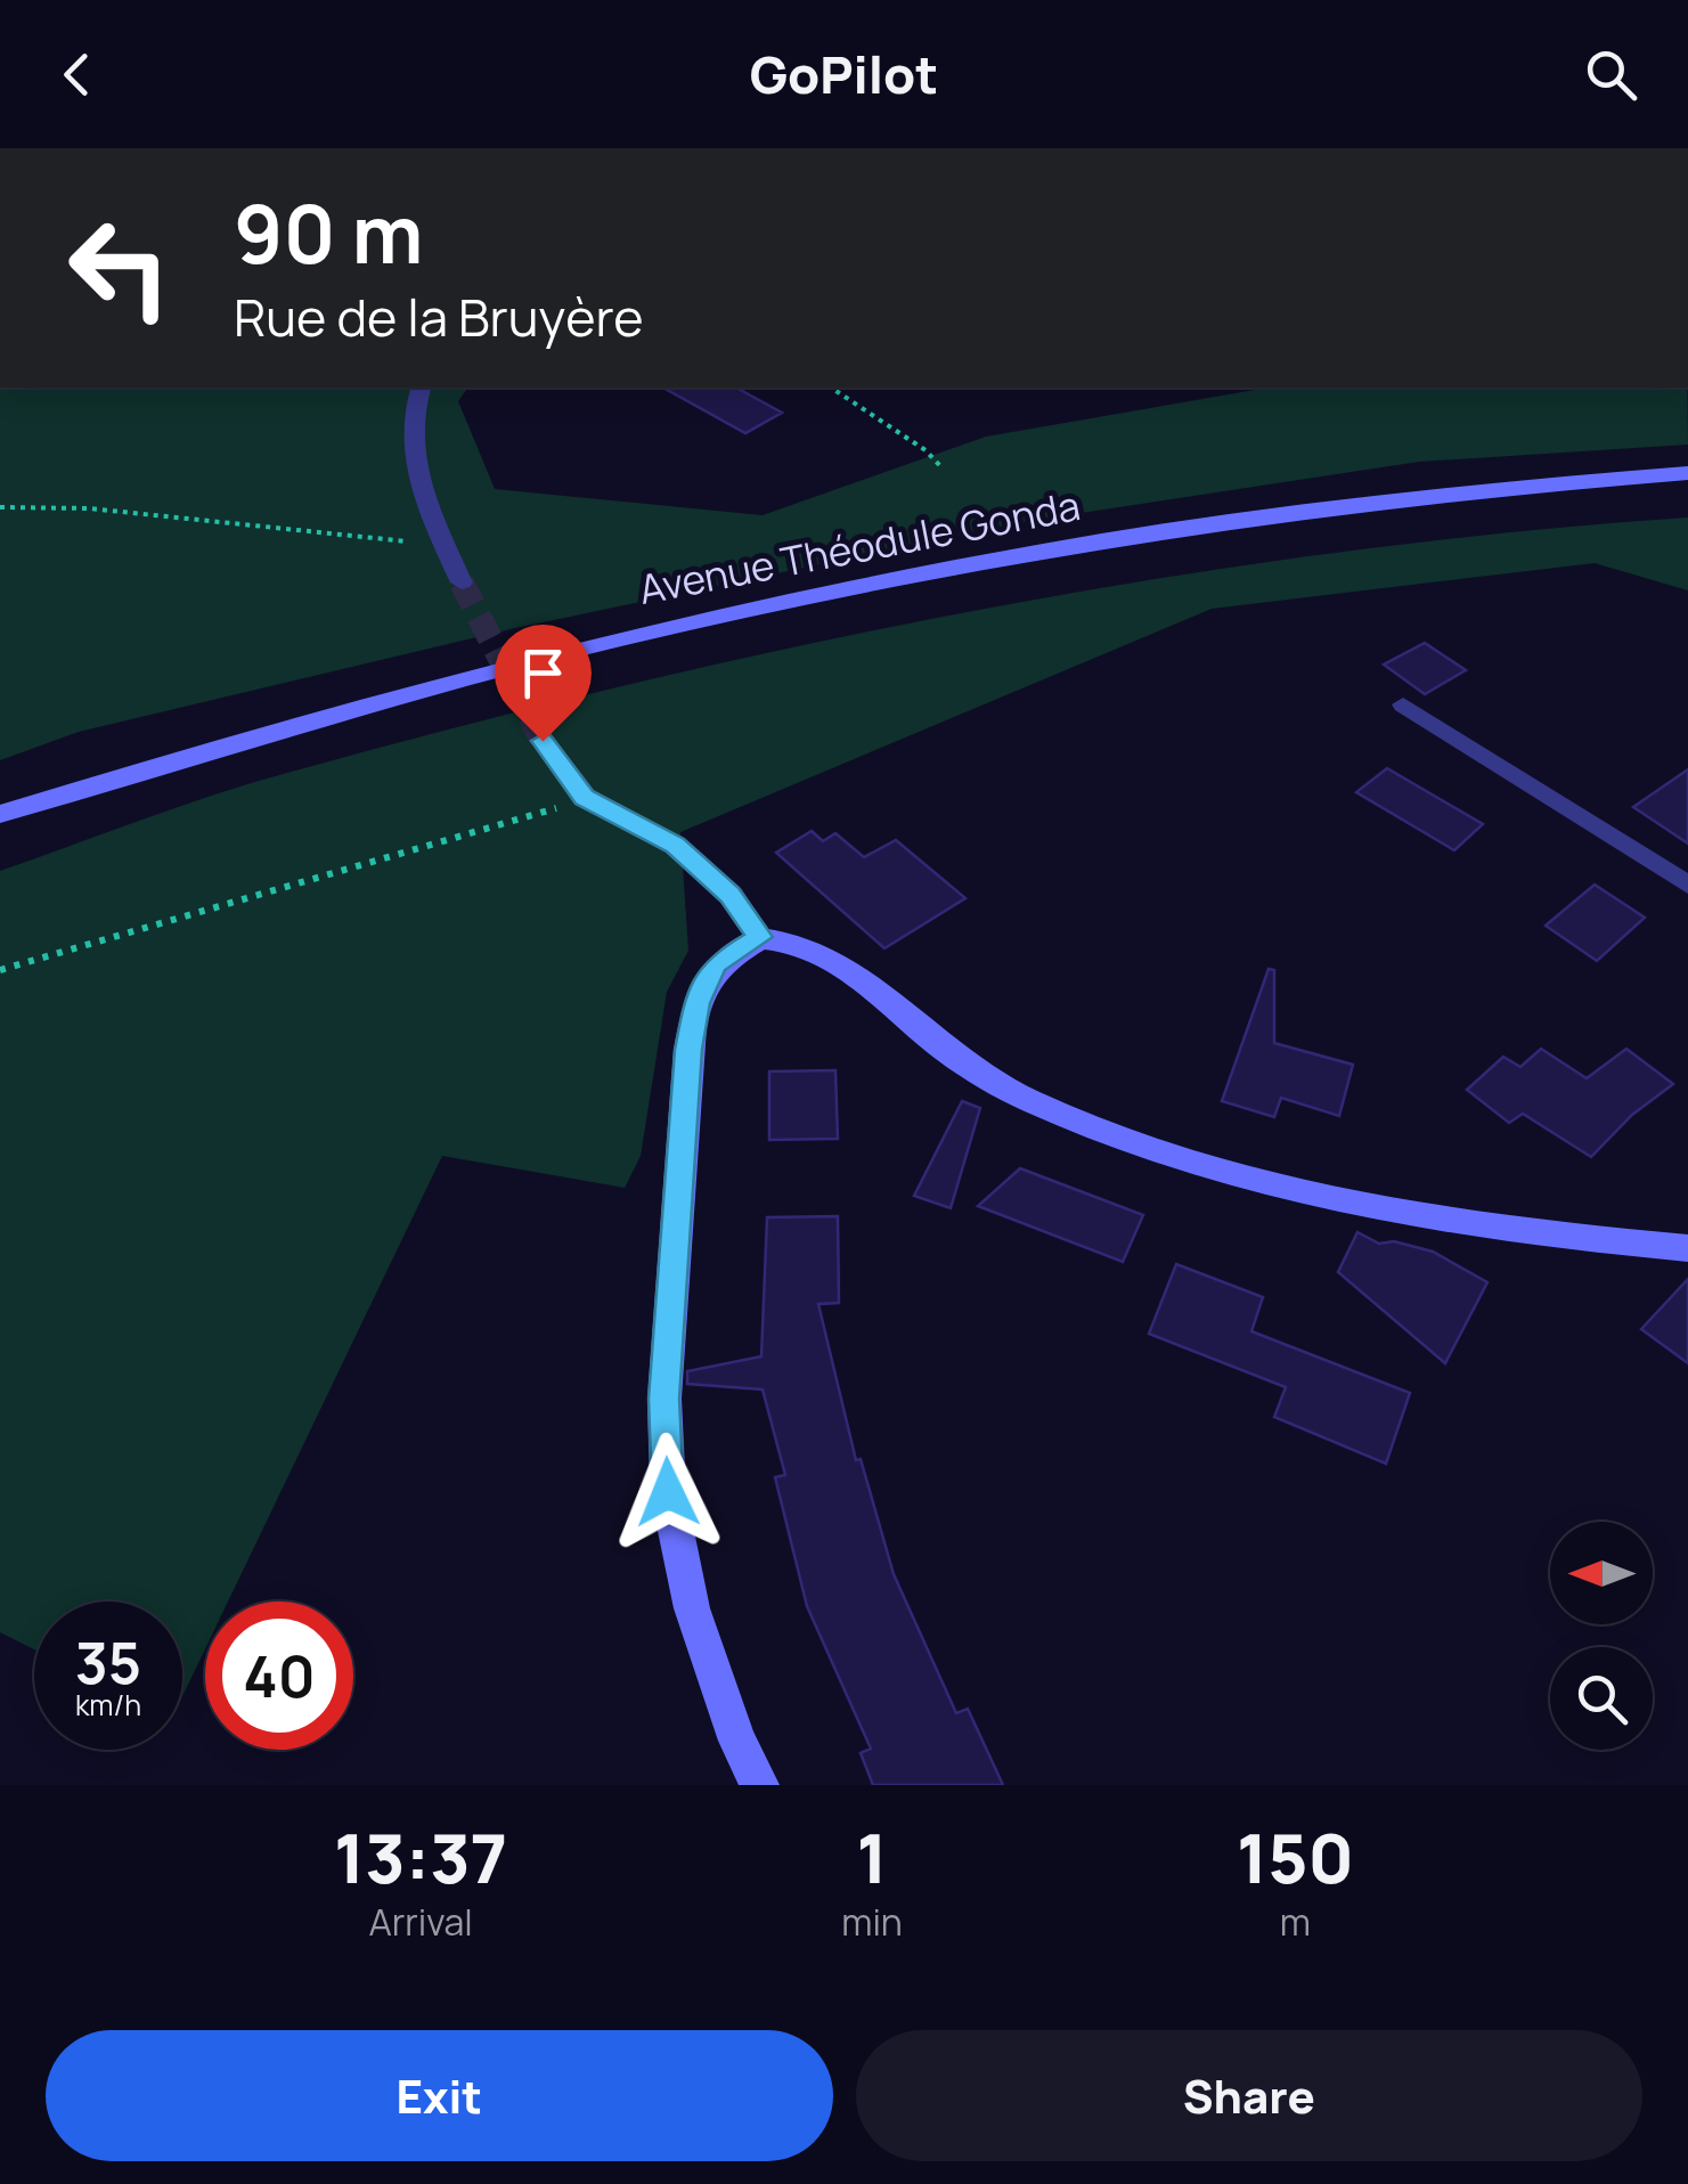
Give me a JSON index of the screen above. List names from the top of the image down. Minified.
{"streets":{"main road":["Avenue Théodule Gonda"]},"north":"left","page":{"header":"GoPilot","turn":["90 m","Rue de la Bruyère"],"speed":"35 km/h","limit":"40","eta":["13:37","Arrival","1","min","150","m"],"buttons":["Exit","Share"]}}
